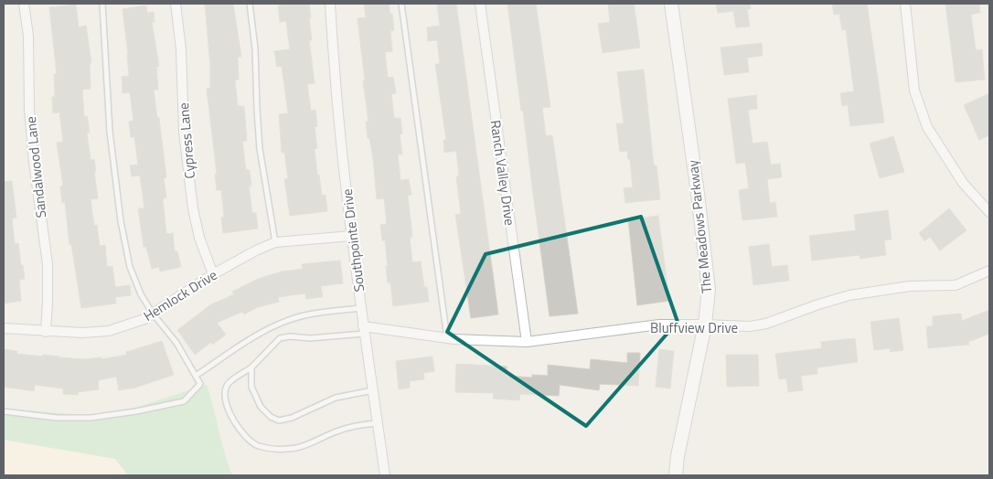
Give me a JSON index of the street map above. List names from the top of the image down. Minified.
{"streets":{"street":["Cypress Lane","Sandalwood Lane","Ranch Valley Drive","The Meadows Parkway","Southpointe Drive","Hemlock Drive","Bluffview Drive"]},"crossings":[["Cypress Lane","Hemlock Drive"],["Sandalwood Lane","Hemlock Drive"],["Ranch Valley Drive","Bluffview Drive"],["The Meadows Parkway","Bluffview Drive"],["Southpointe Drive","Hemlock Drive"],["Southpointe Drive","Bluffview Drive"]]}
